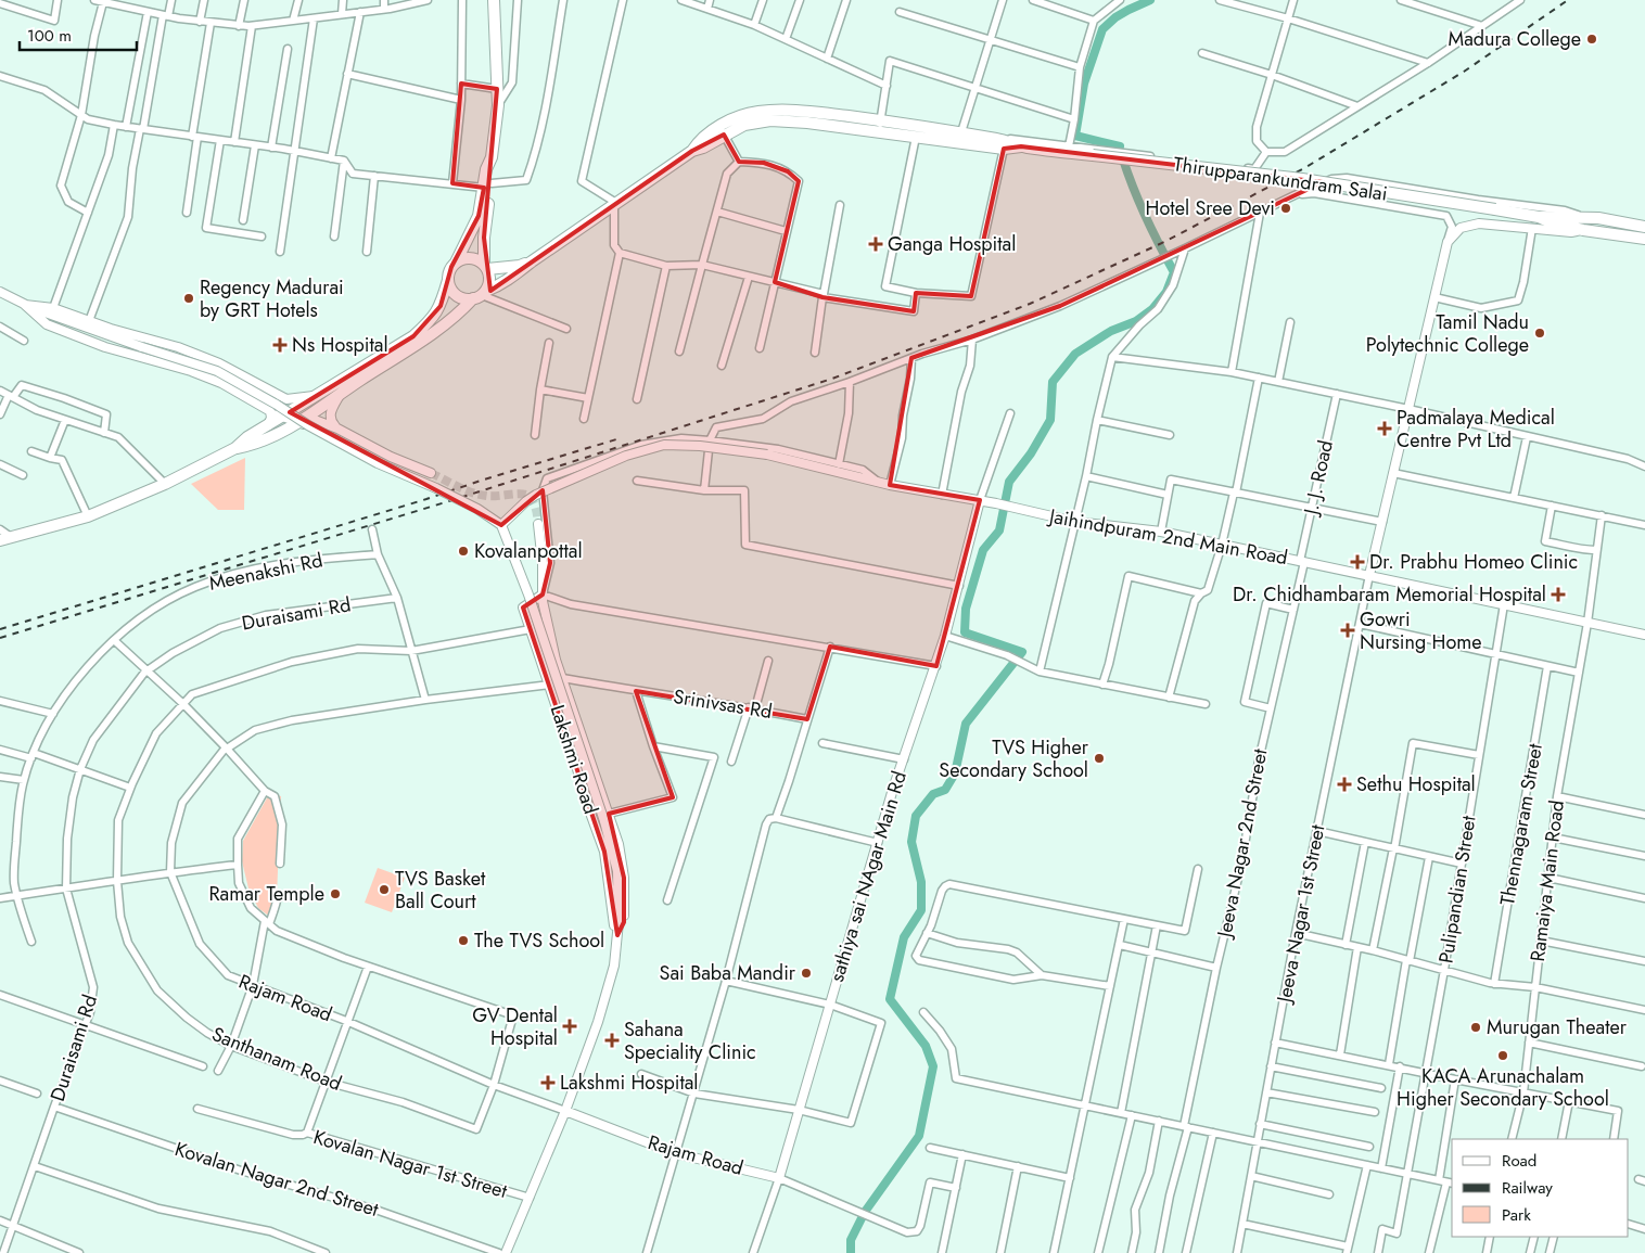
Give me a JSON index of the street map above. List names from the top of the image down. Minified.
{"streets":{"main road":["Thirupparankundram Salai"],"street":["J. J. Road","Jaihindpuram 2nd Main Road","Meenakshi Rd","Duraisami Rd","Srinivsas Rd","Lakshmi Road","Thennagaram Street","Jeeva Nagar 2nd Street","sathiya sai NAgar Main Rd","Ramaiya Main Road","Pulipandian Street","Jeeva Nagar 1st Street","Rajam Road","Santhanam Road","Kovalan Nagar 1st Street","Kovalan Nagar 2nd Street"]},"crossings":[["J. J. Road","Jaihindpuram 2nd Main Road"],["J. J. Road","Jeeva Nagar 2nd Street"],["Jaihindpuram 2nd Main Road","Jeeva Nagar 2nd Street"],["Jaihindpuram 2nd Main Road","sathiya sai NAgar Main Rd"],["Jaihindpuram 2nd Main Road","Ramaiya Main Road"],["Jaihindpuram 2nd Main Road","Pulipandian Street"],["Jaihindpuram 2nd Main Road","Jeeva Nagar 1st Street"],["Duraisami Rd","Kovalan Nagar 2nd Street"],["Srinivsas Rd","Lakshmi Road"],["Lakshmi Road","Rajam Road"],["Lakshmi Road","Santhanam Road"],["Lakshmi Road","Kovalan Nagar 1st Street"],["sathiya sai NAgar Main Rd","Rajam Road"],["Rajam Road","Santhanam Road"]],"places":{"other":["Madura College","Hotel Sree Devi","Regency Madurai by GRT Hotels","Tamil Nadu Polytechnic College","Kovalanpottal","TVS Higher Secondary School","TVS Basket Ball Court","Ramar Temple","The TVS School","Sai Baba Mandir","Murugan Theater","KACA Arunachalam Higher Secondary School"],"health":["Ganga Hospital","Ns Hospital","Padmalaya Medical Centre Pvt Ltd","Dr. Prabhu Homeo Clinic","Dr. Chidhambaram Memorial Hospital","Gowri Nursing Home","Sethu Hospital","GV Dental Hospital","Sahana Speciality Clinic","Lakshmi Hospital"]},"legend":["Road","Railway","Park"],"scale_bar":"100 m"}
